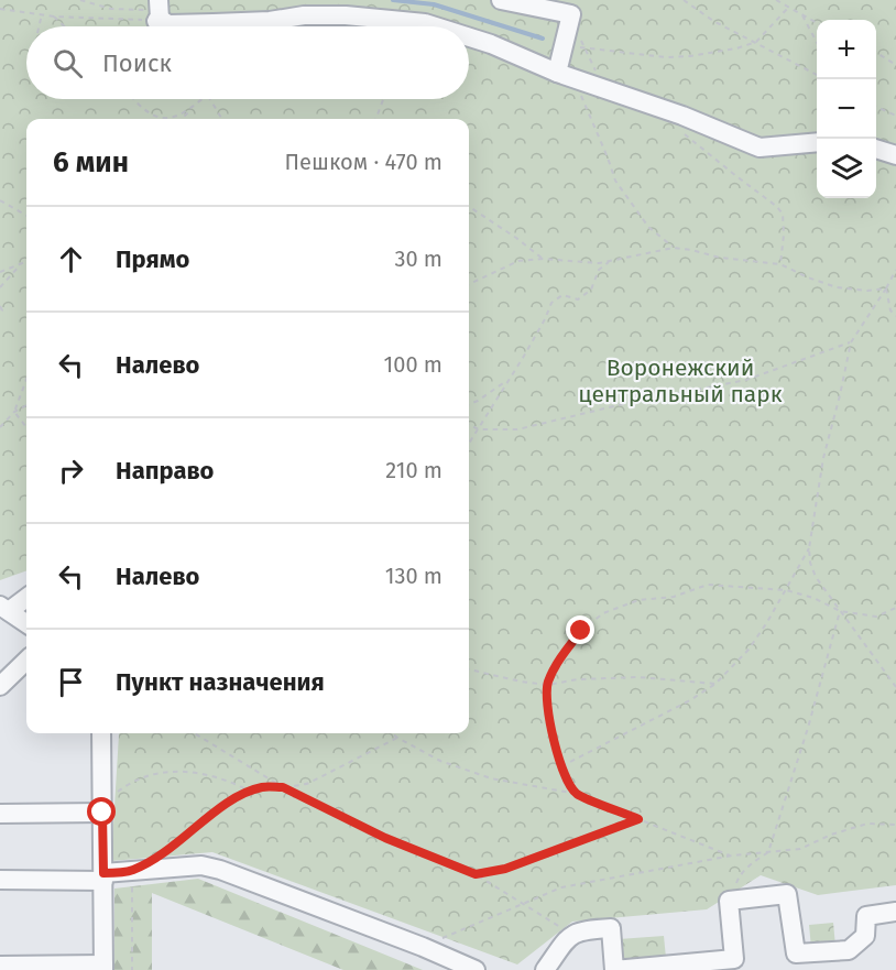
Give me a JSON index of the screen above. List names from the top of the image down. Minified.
{"parks":["Воронежский центральный парк"],"page":{"map_buttons":["+","−"],"search":"Поиск","heading":["6 мин","Пешком · 470 m"],"list":[["Прямо","30 m"],["Налево","100 m"],["Направо","210 m"],["Налево","130 m"],"Пункт назначения"]}}
